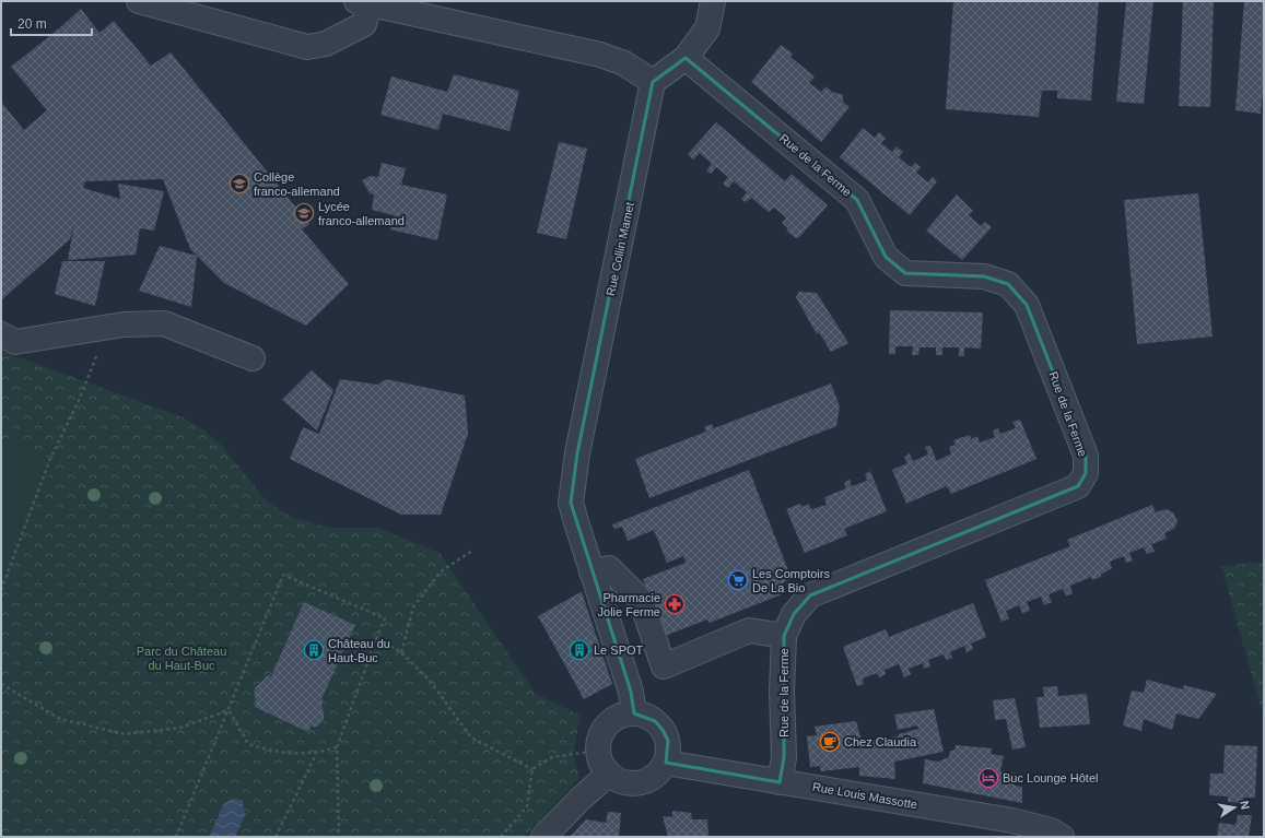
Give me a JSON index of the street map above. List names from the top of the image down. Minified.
{"streets":{"street":["Rue de la Ferme","Rue Collin Mamet","Rue Louis Massotte"]},"crossings":[["Rue de la Ferme","Rue Louis Massotte"],["Rue Collin Mamet","Rue Louis Massotte"]],"parks":["Parc du Château du Haut-Buc"],"places":{"school or university":["Collège franco-allemand","Lycée franco-allemand"],"supermarket":["Les Comptoirs De La Bio"],"pharmacy":["Pharmacie Jolie Ferme"],"building":["Château du Haut-Buc","Le SPOT"],"cafe":["Chez Claudia"],"hotel":["Buc Lounge Hôtel"]},"scale_bar":"20 m","north":"right"}
